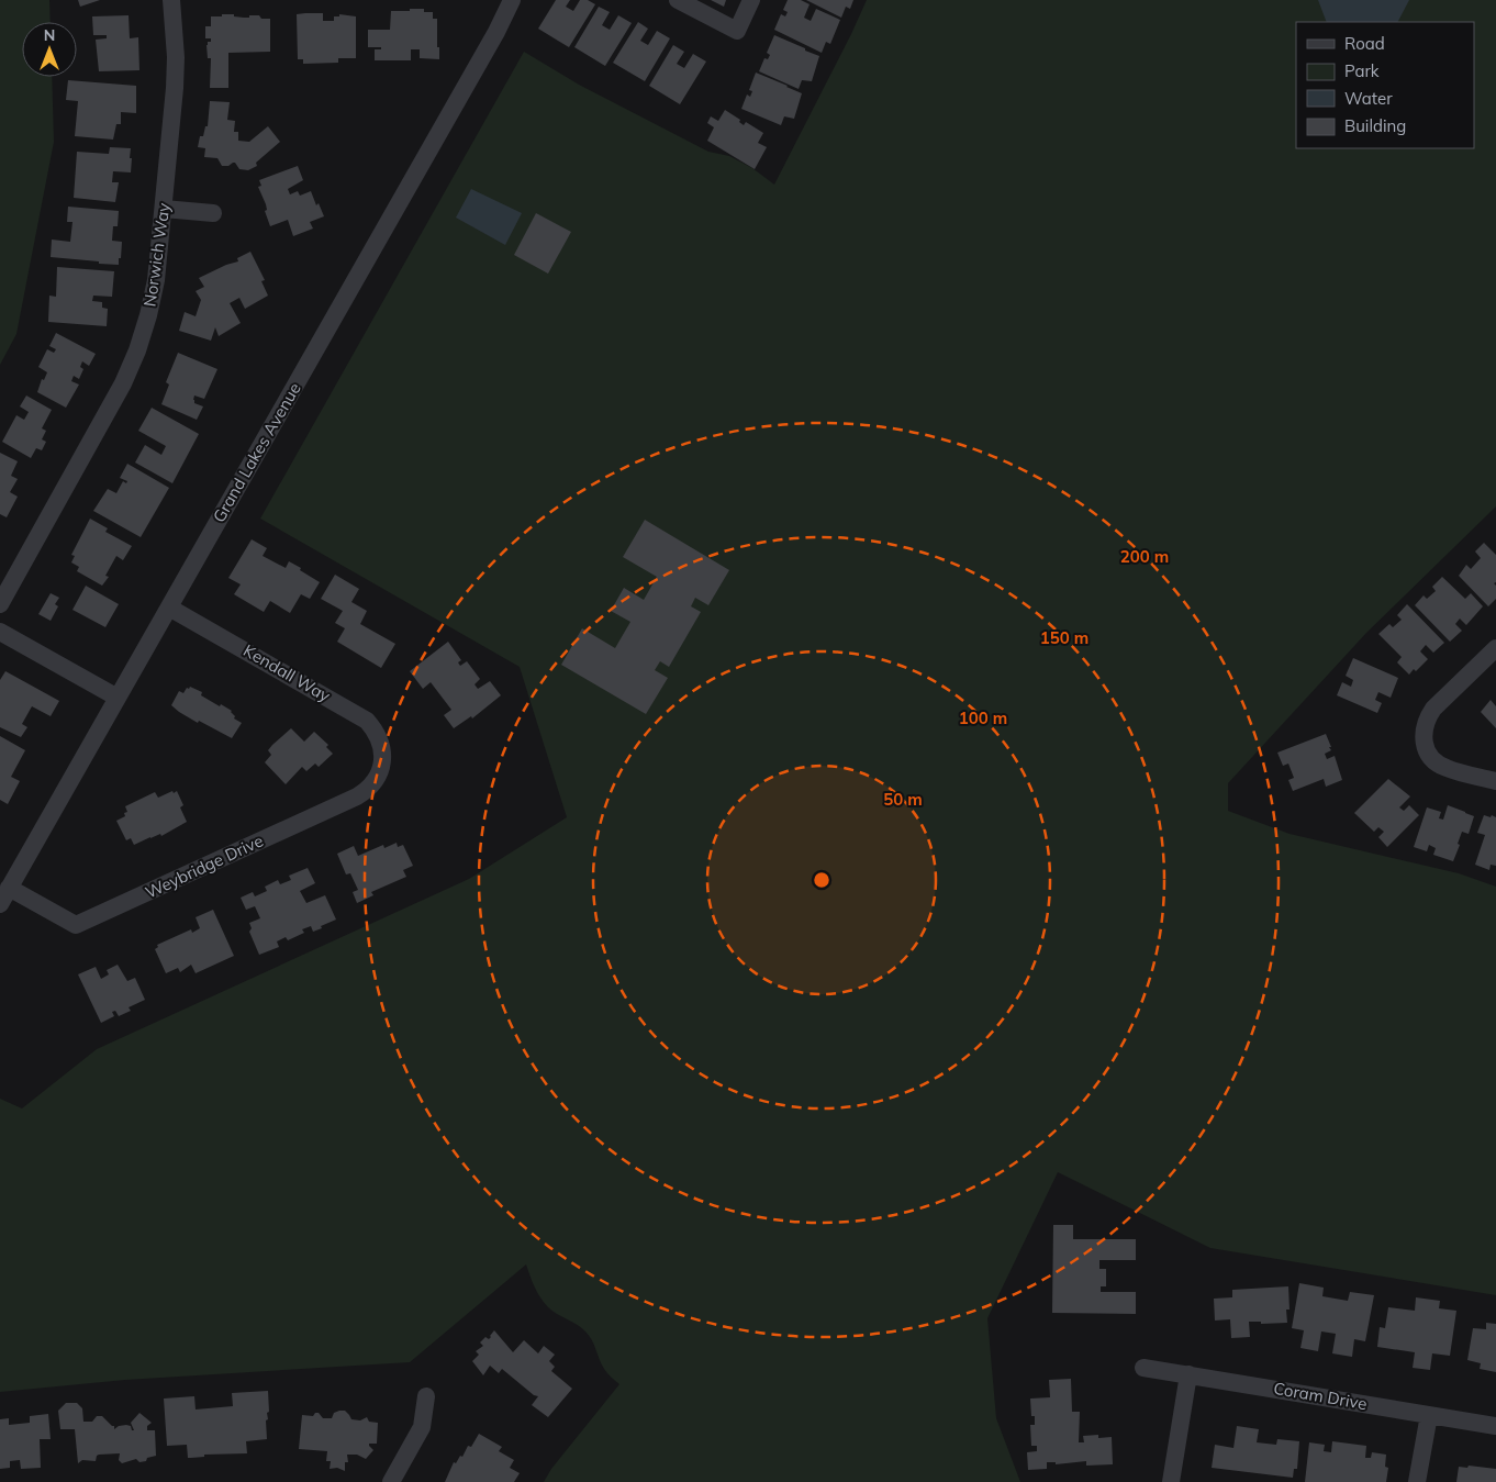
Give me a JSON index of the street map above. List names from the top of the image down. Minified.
{"streets":{"street":["Norwich Way","Grand Lakes Avenue","Kendall Way","Weybridge Drive","Coram Drive"]},"crossings":[["Grand Lakes Avenue","Kendall Way"],["Grand Lakes Avenue","Weybridge Drive"],["Kendall Way","Weybridge Drive"]],"legend":["Road","Park","Water","Building"],"north":"top","rings":["200 m","150 m","100 m","50 m"]}
